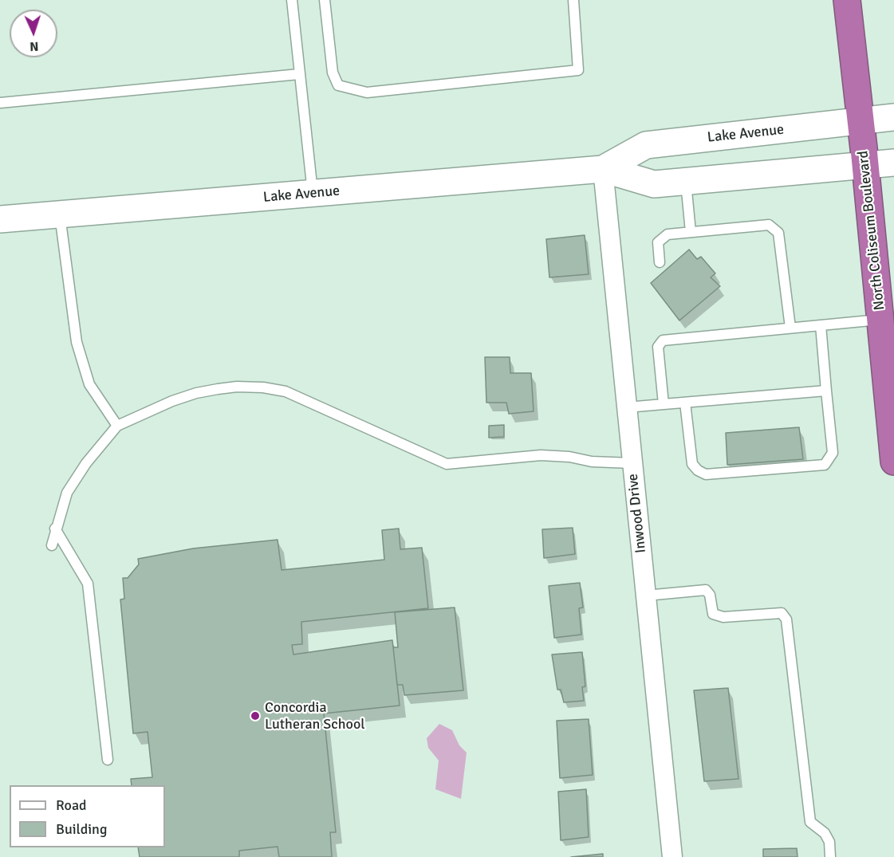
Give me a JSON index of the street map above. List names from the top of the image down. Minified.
{"streets":{"highway":["North Coliseum Boulevard"],"main road":["Lake Avenue"],"street":["Inwood Drive"]},"crossings":[["Lake Avenue","North Coliseum Boulevard"],["Lake Avenue","Inwood Drive"]],"places":["Concordia Lutheran School"],"legend":["Road","Building"],"north":"bottom"}
